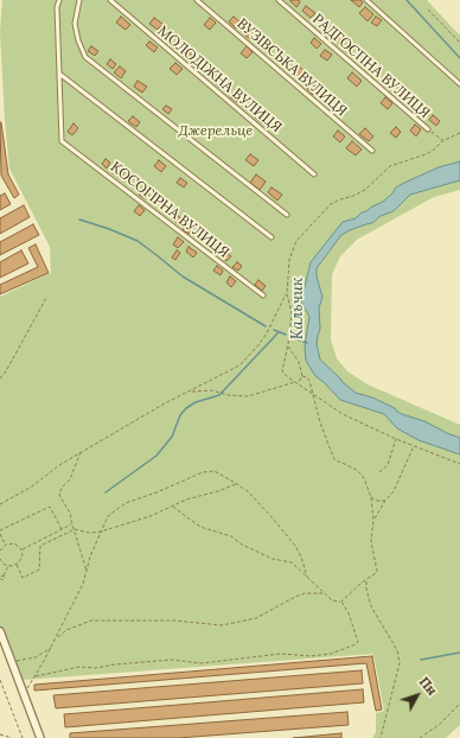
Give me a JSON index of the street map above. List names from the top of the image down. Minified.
{"streets":{"lane":["РАДГОСПНА ВУЛИЦЯ","ВУЗІВСЬКА ВУЛИЦЯ","МОЛОДІЖНА ВУЛИЦЯ","КОСОГІРНА ВУЛИЦЯ"]},"water":["Кальчик"],"parks":["Джерельце"],"north":"top right"}
